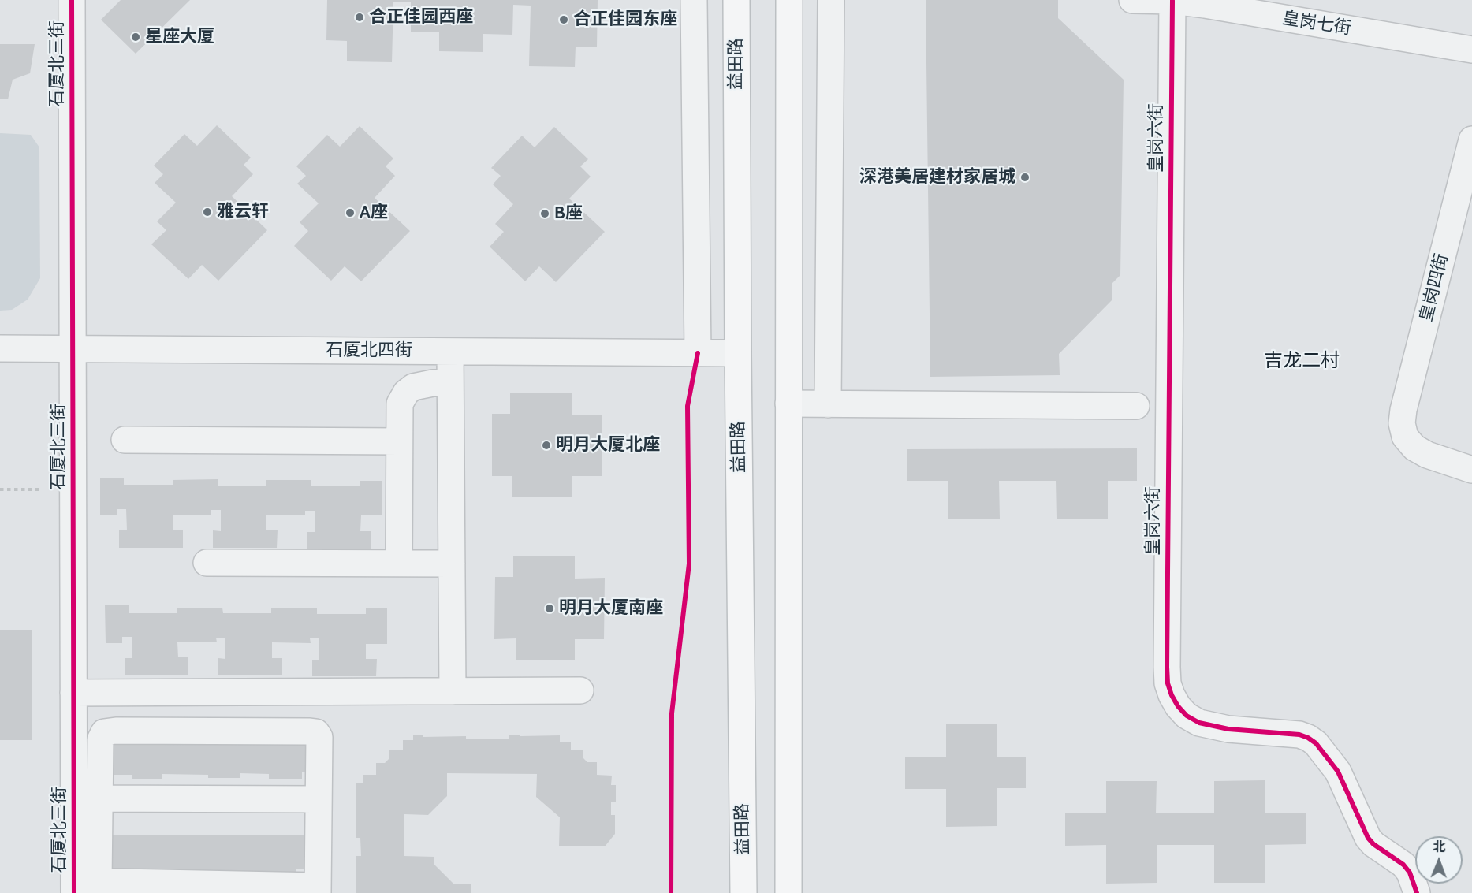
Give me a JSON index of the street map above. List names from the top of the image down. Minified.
{"streets":{"main road":["益田路"],"street":["皇岗七街","石厦北三街","皇岗六街","皇岗四街","石厦北四街"]},"crossings":[["皇岗七街","皇岗六街"],["石厦北三街","石厦北四街"],["益田路","石厦北四街"]],"districts":["吉龙二村"],"places":["合正佳园西座","合正佳园东座","星座大厦","深港美居建材家居城","雅云轩","A座","B座","明月大厦北座","明月大厦南座"],"north":"top"}
